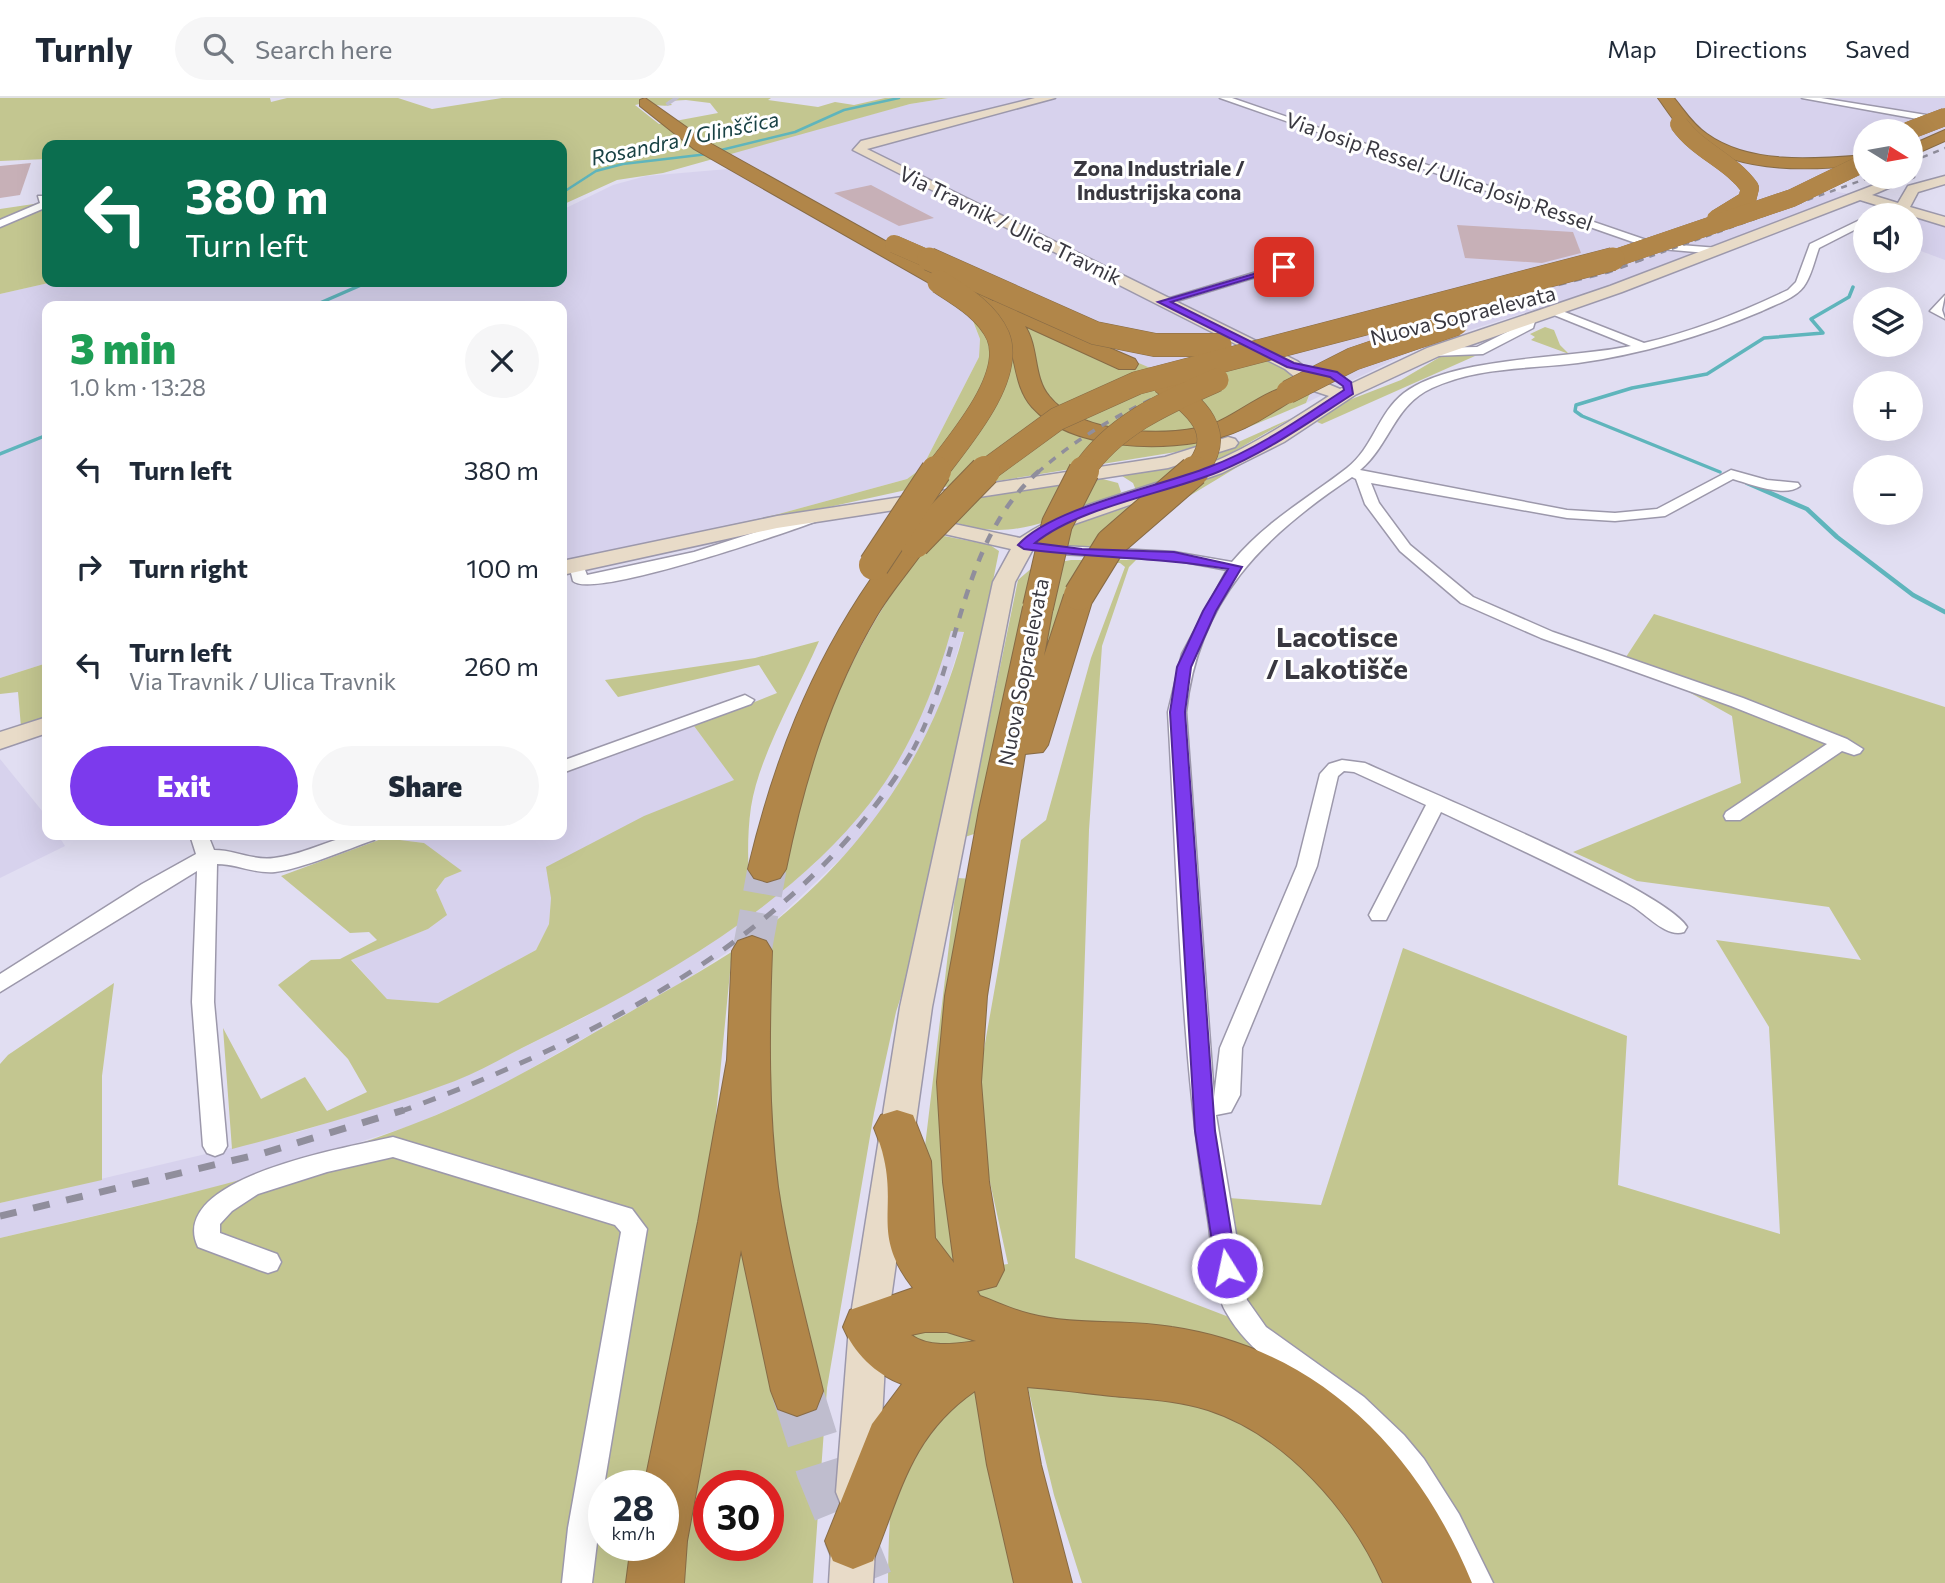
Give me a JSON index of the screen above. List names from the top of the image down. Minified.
{"streets":{"highway":["Nuova Sopraelevata"],"main road":["Via Travnik / Ulica Travnik"],"street":["Via Josip Ressel / Ulica Josip Ressel"]},"districts":["Zona Industriale / Industrijska cona","Lacotisce / Lakotišče"],"water":["Rosandra / Glinščica"],"north":"right","page":{"header":"Turnly","search":"Search here","nav":["Map","Directions","Saved"],"map_buttons":["+","−"],"turn":["380 m","Turn left"],"heading":["3 min","1.0 km · 13:28"],"list":[{"name":"Turn left","value":"380 m"},{"name":"Turn right","value":"100 m"},{"name":"Turn left","note":"Via Travnik / Ulica Travnik","value":"260 m"}],"buttons":["Exit","Share"],"speed":"28 km/h","limit":"30"}}
